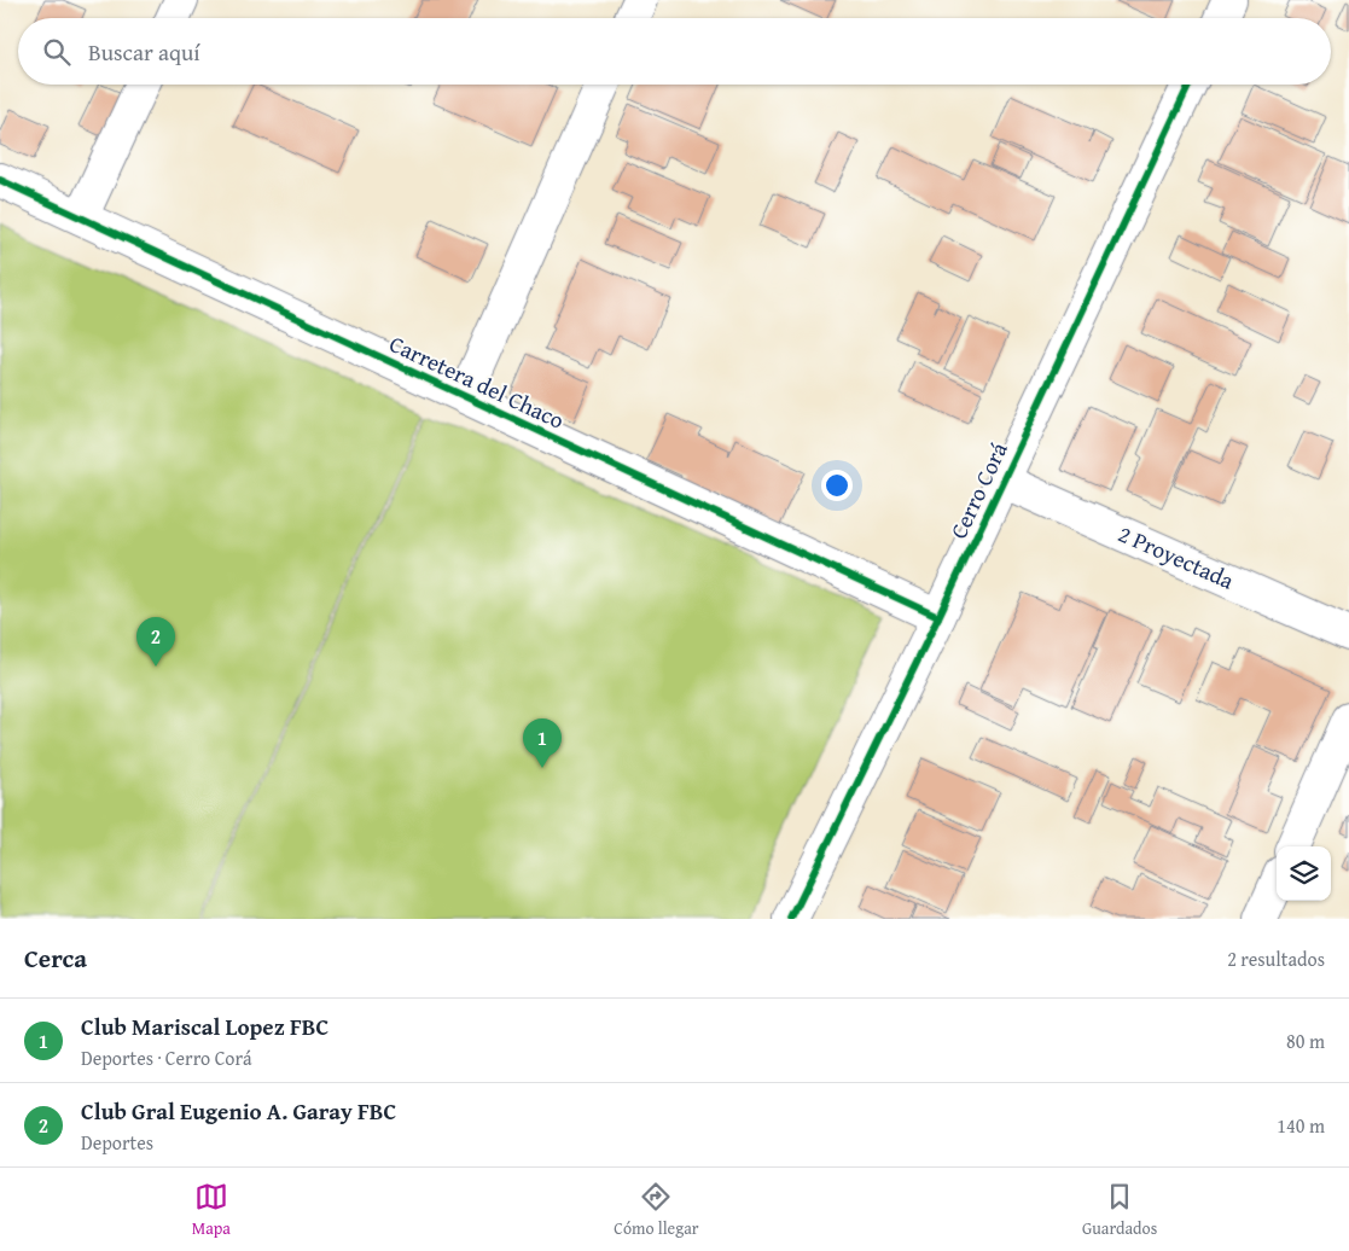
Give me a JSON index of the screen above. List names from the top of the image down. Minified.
{"streets":{"street":["Carretera del Chaco","Cerro Corá","2 Proyectada"]},"crossings":[["Carretera del Chaco","Cerro Corá"],["Cerro Corá","2 Proyectada"]],"page":{"search":"Buscar aquí","pins":["2","1"],"heading":["Cerca","2 resultados"],"list":[{"mark":"1","name":"Club Mariscal Lopez FBC","note":"Deportes · Cerro Corá","value":"80 m"},{"mark":"2","name":"Club Gral Eugenio A. Garay FBC","note":"Deportes","value":"140 m"}],"nav":["Mapa","Cómo llegar","Guardados"]}}
